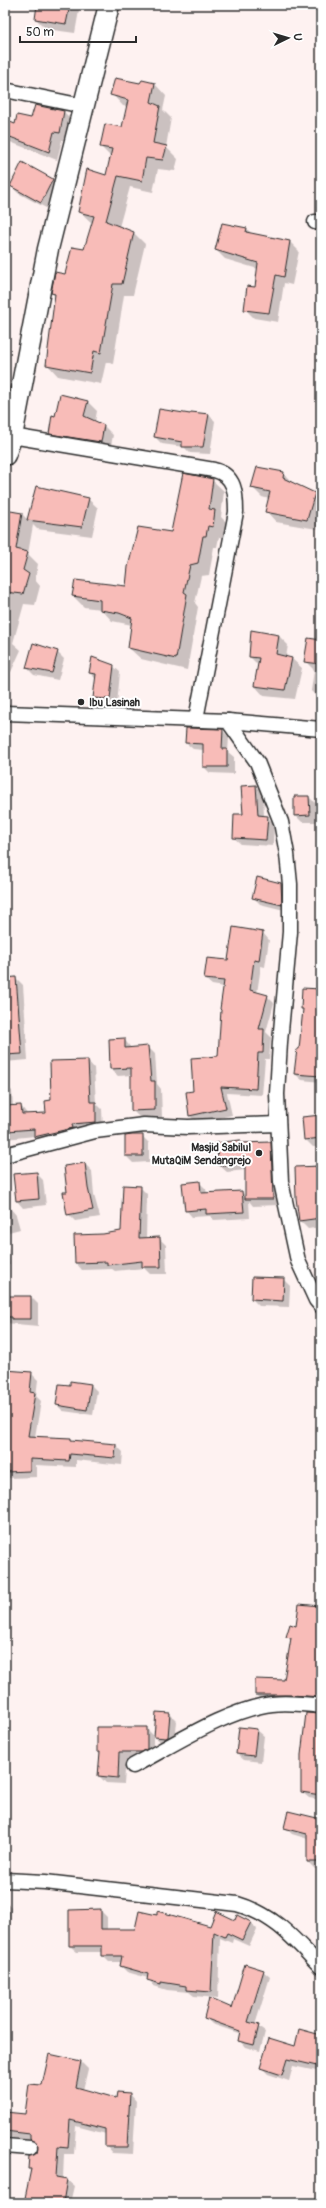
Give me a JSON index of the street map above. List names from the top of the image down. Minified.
{"places":["Ibu Lasinah","Masjid Sabilul MutaQiM Sendangrejo"],"scale_bar":"50 m","north":"right"}
